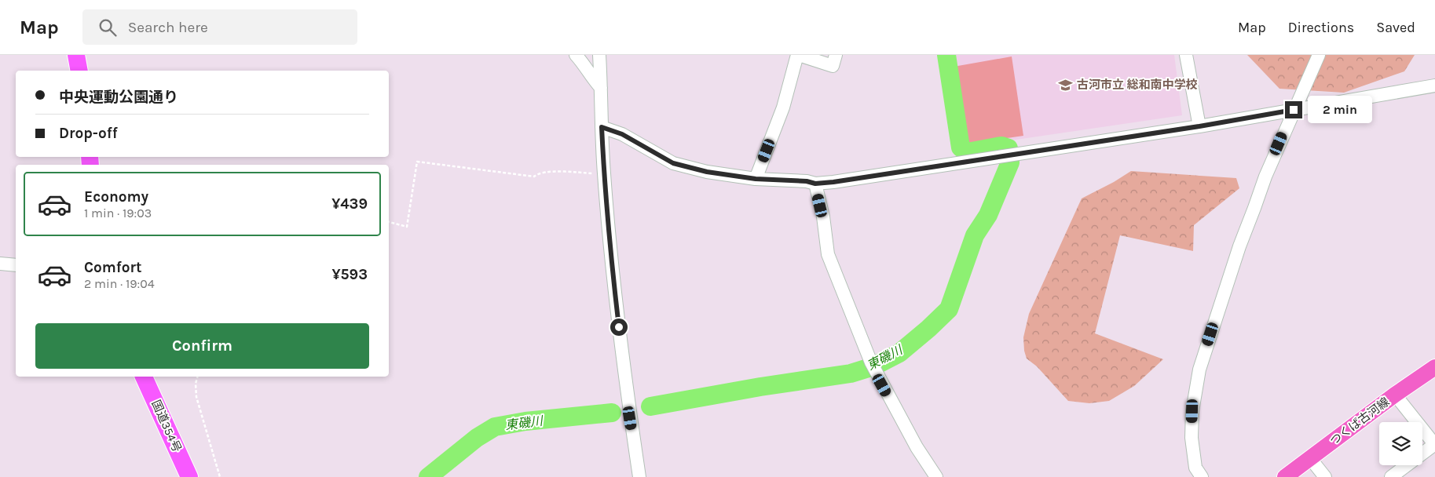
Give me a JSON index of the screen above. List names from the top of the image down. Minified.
{"streets":{"highway":["国道354号"],"main road":["つくば古河線"]},"water":["東磯川"],"places":{"school or university":["古河市立 総和南中学校"]},"page":{"header":"Map","search":"Search here","nav":["Map","Directions","Saved"],"banner":["中央運動公園通り","Drop-off"],"bubble":"2 min","list":[{"name":"Economy","note":"1 min · 19:03","value":"¥439"},{"name":"Comfort","note":"2 min · 19:04","value":"¥593"}],"buttons":"Confirm"}}
